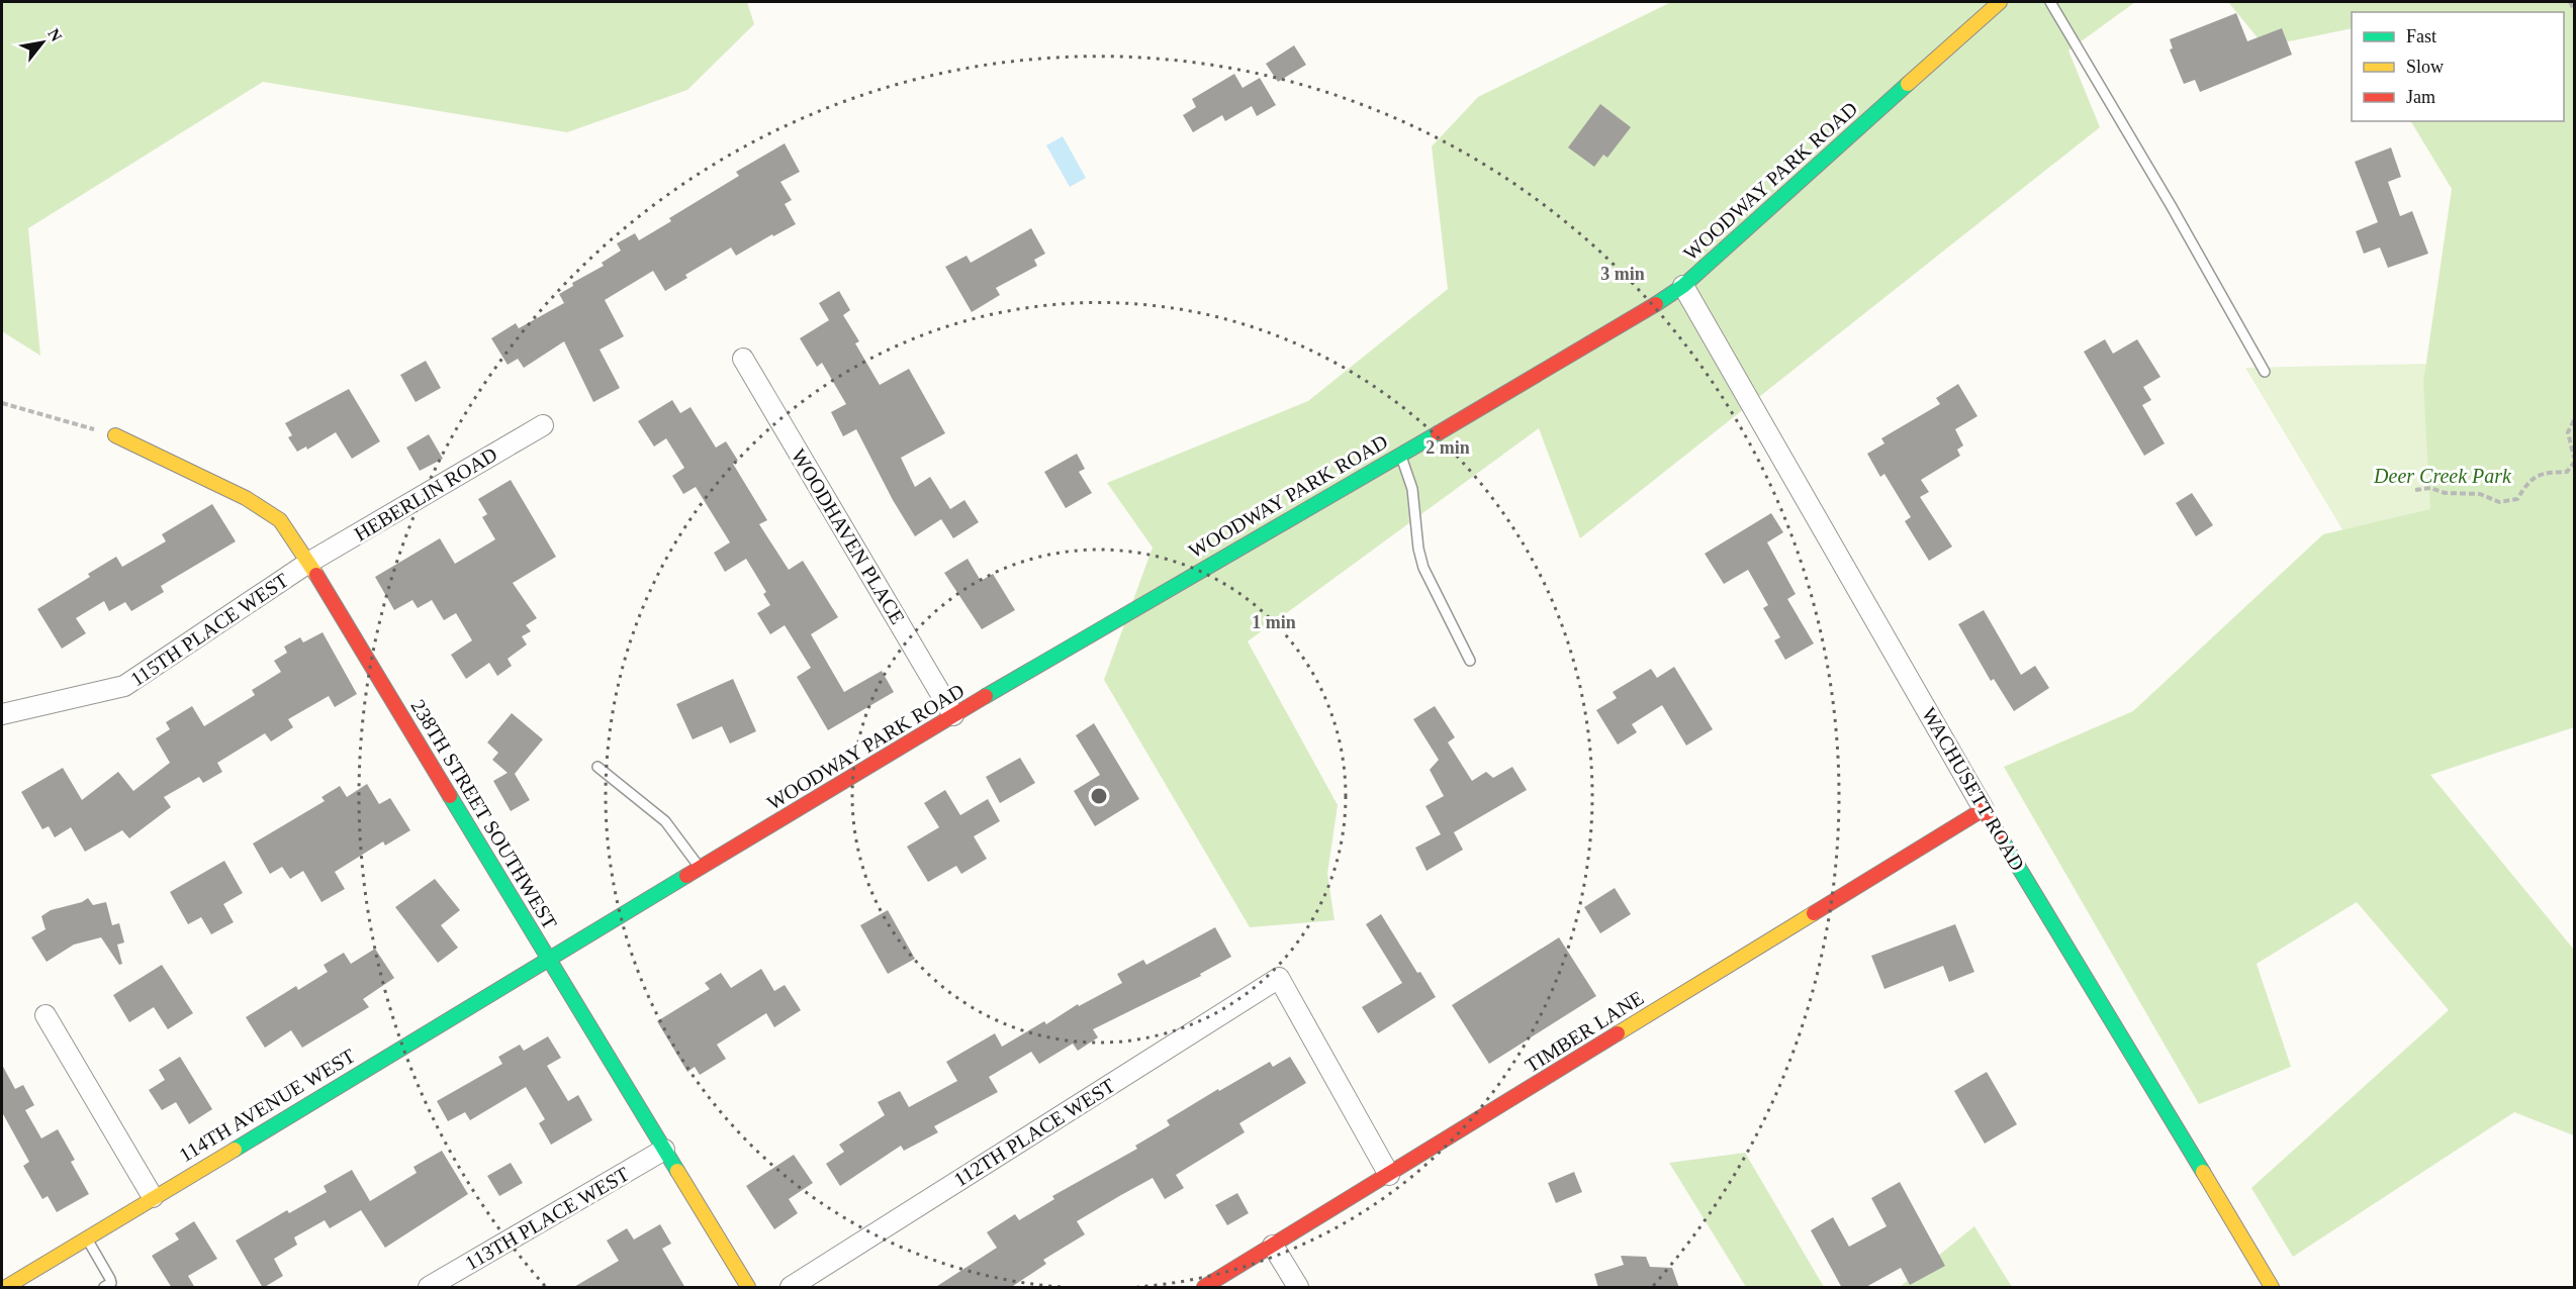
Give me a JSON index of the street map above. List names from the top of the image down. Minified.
{"streets":{"street":["WOODWAY PARK ROAD","HEBERLIN ROAD","WOODHAVEN PLACE","115TH PLACE WEST","WACHUSETT ROAD","238TH STREET SOUTHWEST","TIMBER LANE","114TH AVENUE WEST","112TH PLACE WEST","113TH PLACE WEST"]},"crossings":[["WOODWAY PARK ROAD","WOODHAVEN PLACE"],["WOODWAY PARK ROAD","WACHUSETT ROAD"],["WOODWAY PARK ROAD","238TH STREET SOUTHWEST"],["WOODWAY PARK ROAD","114TH AVENUE WEST"],["HEBERLIN ROAD","115TH PLACE WEST"],["HEBERLIN ROAD","238TH STREET SOUTHWEST"],["115TH PLACE WEST","238TH STREET SOUTHWEST"],["WACHUSETT ROAD","TIMBER LANE"],["238TH STREET SOUTHWEST","114TH AVENUE WEST"],["238TH STREET SOUTHWEST","113TH PLACE WEST"],["TIMBER LANE","112TH PLACE WEST"]],"parks":["Deer Creek Park"],"legend":["Fast","Slow","Jam"],"north":"top right","rings":["3 min","2 min","1 min"]}
